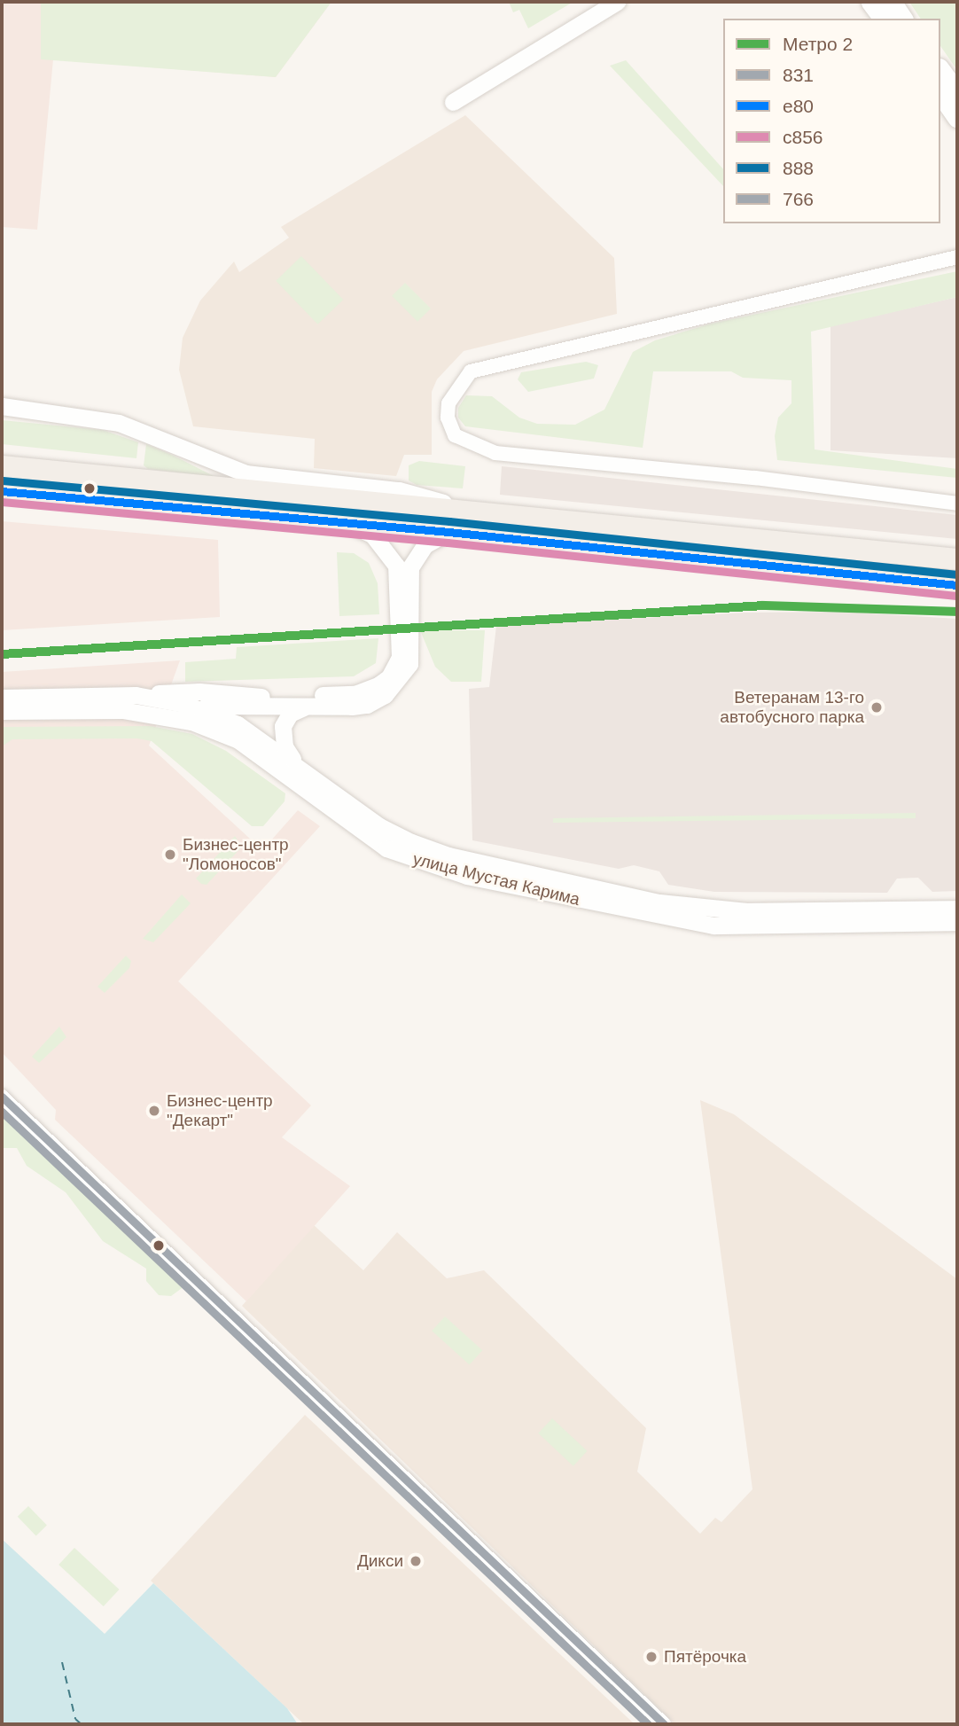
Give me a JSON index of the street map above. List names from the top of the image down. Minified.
{"streets":{"street":["улица Мустая Карима"]},"places":["Ветеранам 13-го автобусного парка","Бизнес-центр \"Ломоносов\"","Бизнес-центр \"Декарт\"","Дикси","Пятёрочка"],"lines":["transit line 888","transit line е80","transit line с856","metro line 2","transit line 831","transit line 766"],"legend":["Метро 2","831","е80","с856","888","766"]}
